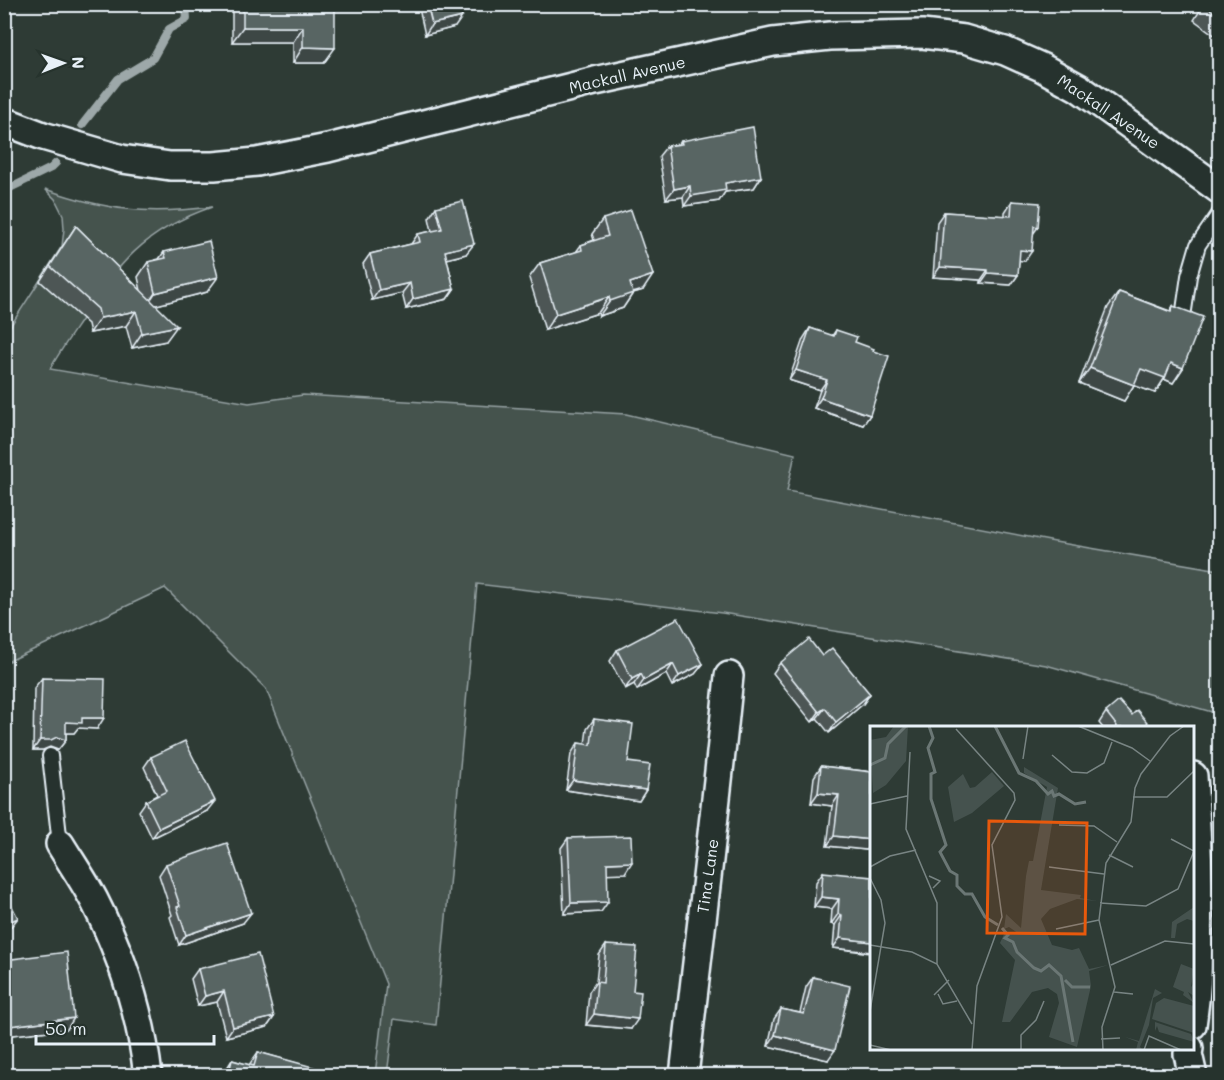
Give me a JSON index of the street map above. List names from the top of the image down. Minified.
{"streets":{"street":["Mackall Avenue","Tina Lane"]},"scale_bar":"50 m","north":"right"}
